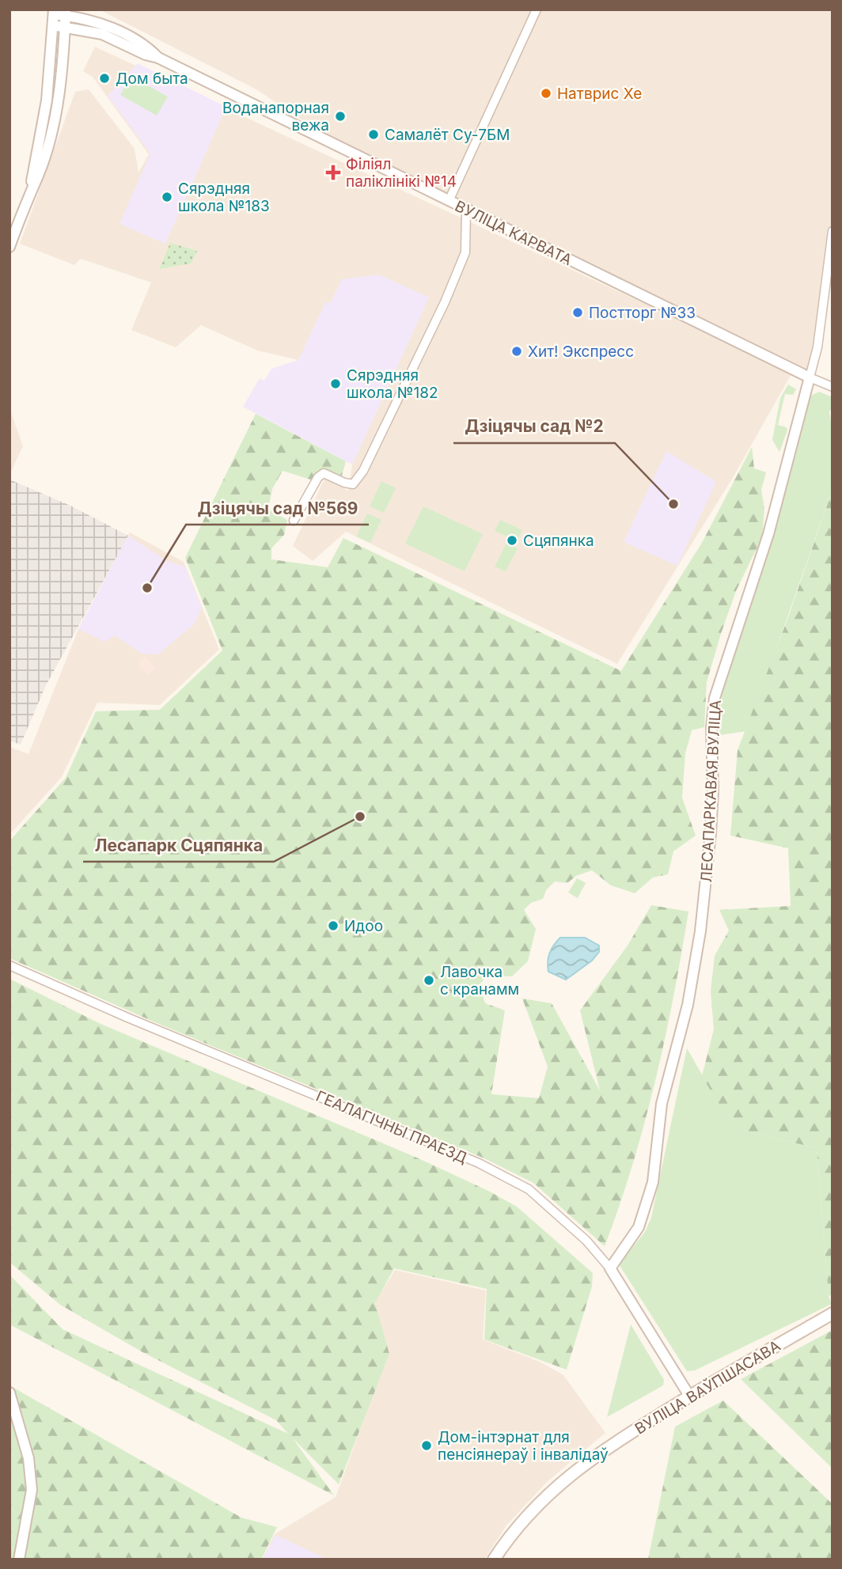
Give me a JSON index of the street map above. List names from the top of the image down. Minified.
{"streets":{"main road":["ВУЛІЦА ВАЎПШАСАВА"],"street":["ВУЛІЦА КАРВАТА","ЛЕСАПАРКАВАЯ ВУЛІЦА","ГЕАЛАГІЧНЫ ПРАЕЗД"]},"crossings":[["ВУЛІЦА КАРВАТА","ЛЕСАПАРКАВАЯ ВУЛІЦА"],["ЛЕСАПАРКАВАЯ ВУЛІЦА","ГЕАЛАГІЧНЫ ПРАЕЗД"],["ГЕАЛАГІЧНЫ ПРАЕЗД","ВУЛІЦА ВАЎПШАСАВА"]],"places":{"other":["Дом быта","Натврис Хе","Воданапорная вежа","Самалёт Су-7БМ","Сярэдняя школа №183","Постторг №33","Хит! Экспресс","Сярэдняя школа №182","Дзіцячы сад №2","Сцяпянка","Дзіцячы сад №569","Лесапарк Сцяпянка","Идоо","Лавочка с кранамм","Дом-інтэрнат для пенсіянераў і інвалідаў"],"health":["Філіял паліклінікі №14"]}}
